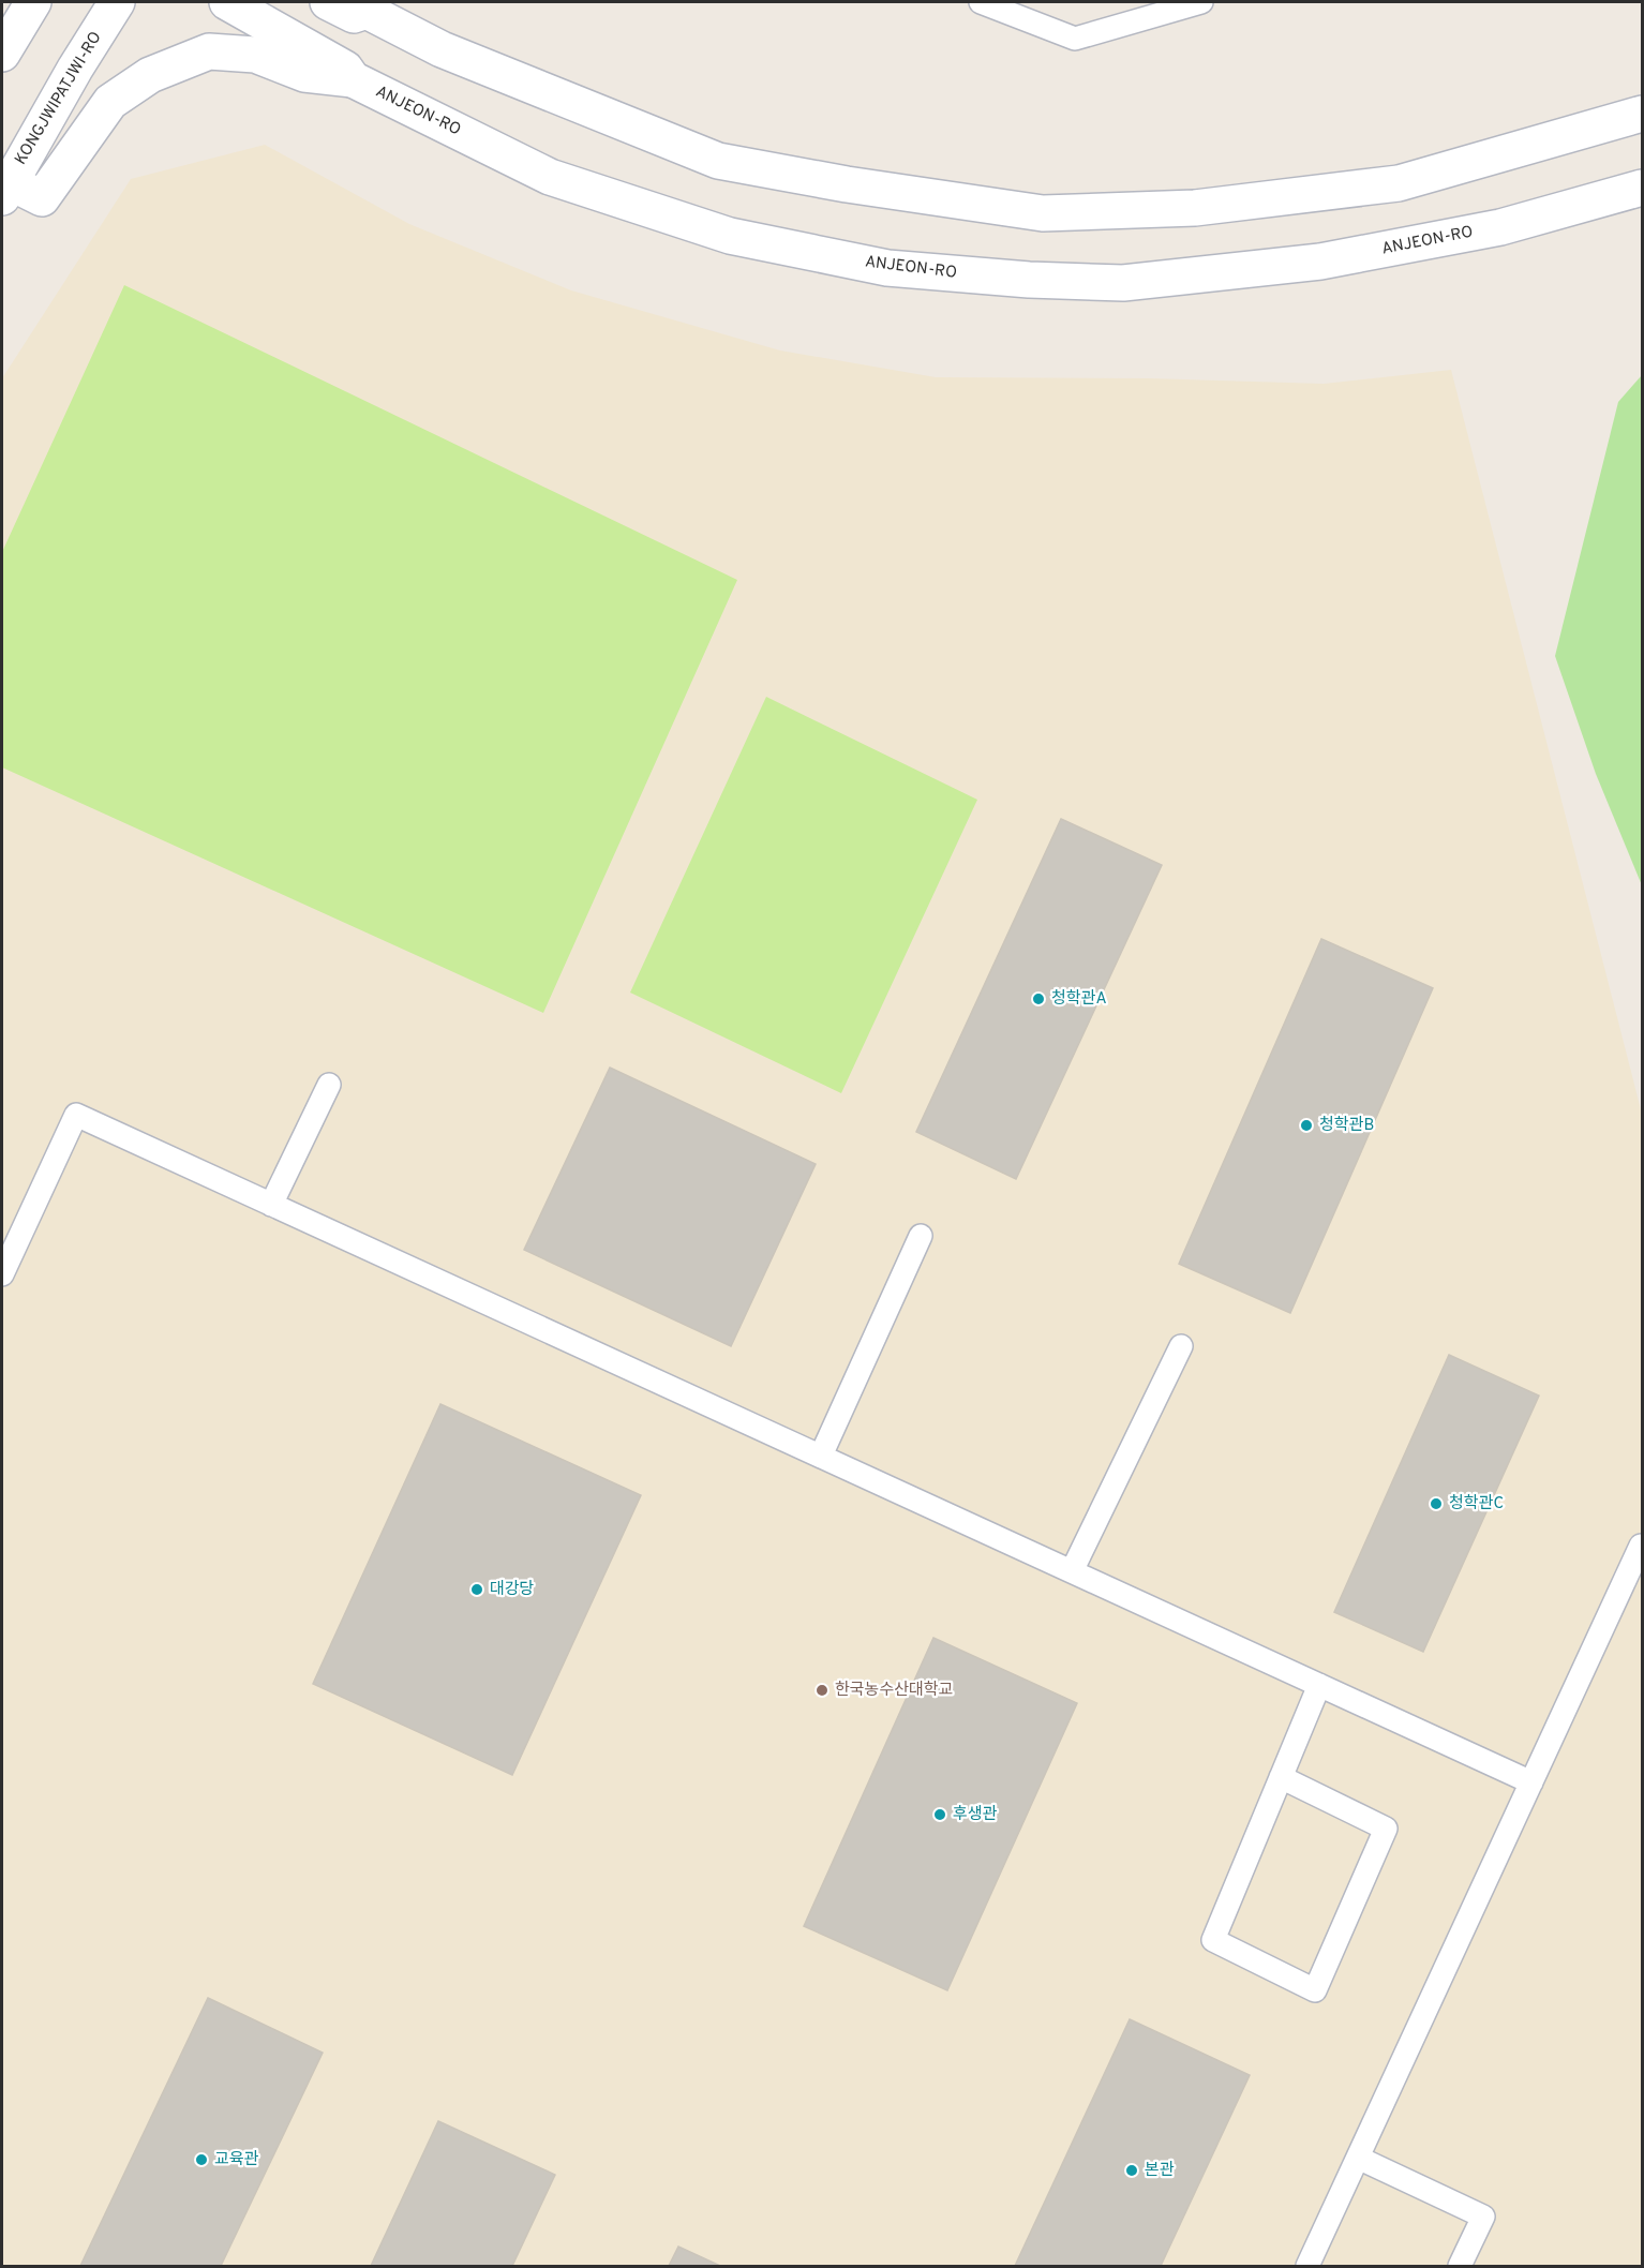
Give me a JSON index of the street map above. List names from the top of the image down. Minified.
{"streets":{"street":["KONGJWIPATJWI-RO","ANJEON-RO"]},"places":["청학관A","청학관B","청학관C","대강당","한국농수산대학교","후생관","교육관","본관"]}
